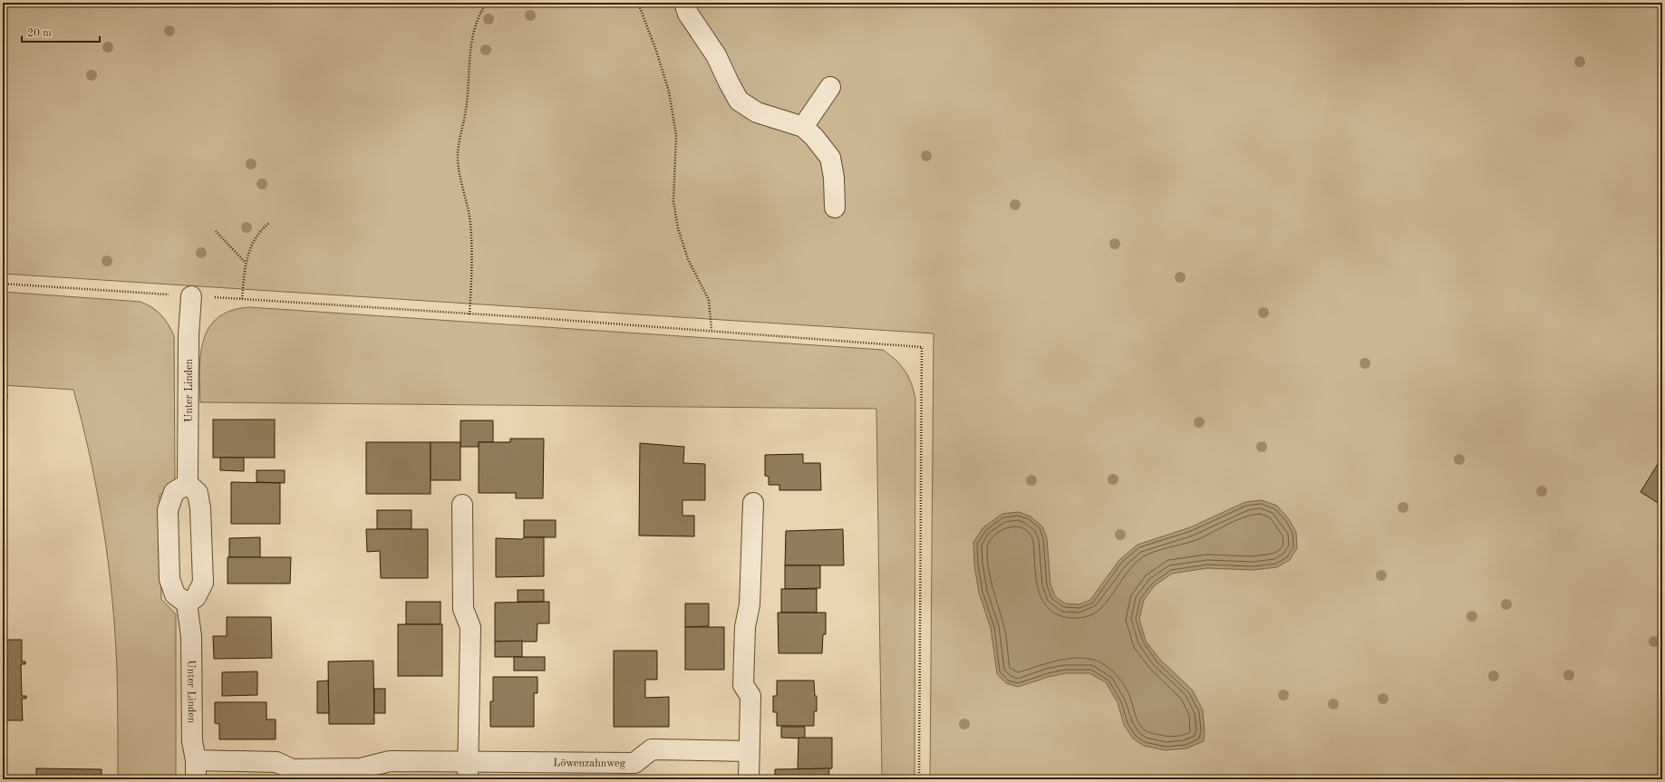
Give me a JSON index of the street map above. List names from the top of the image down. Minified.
{"streets":{"street":["Unter Linden","Löwenzahnweg"]},"crossings":[["Unter Linden","Löwenzahnweg"]],"scale_bar":"20 m"}
